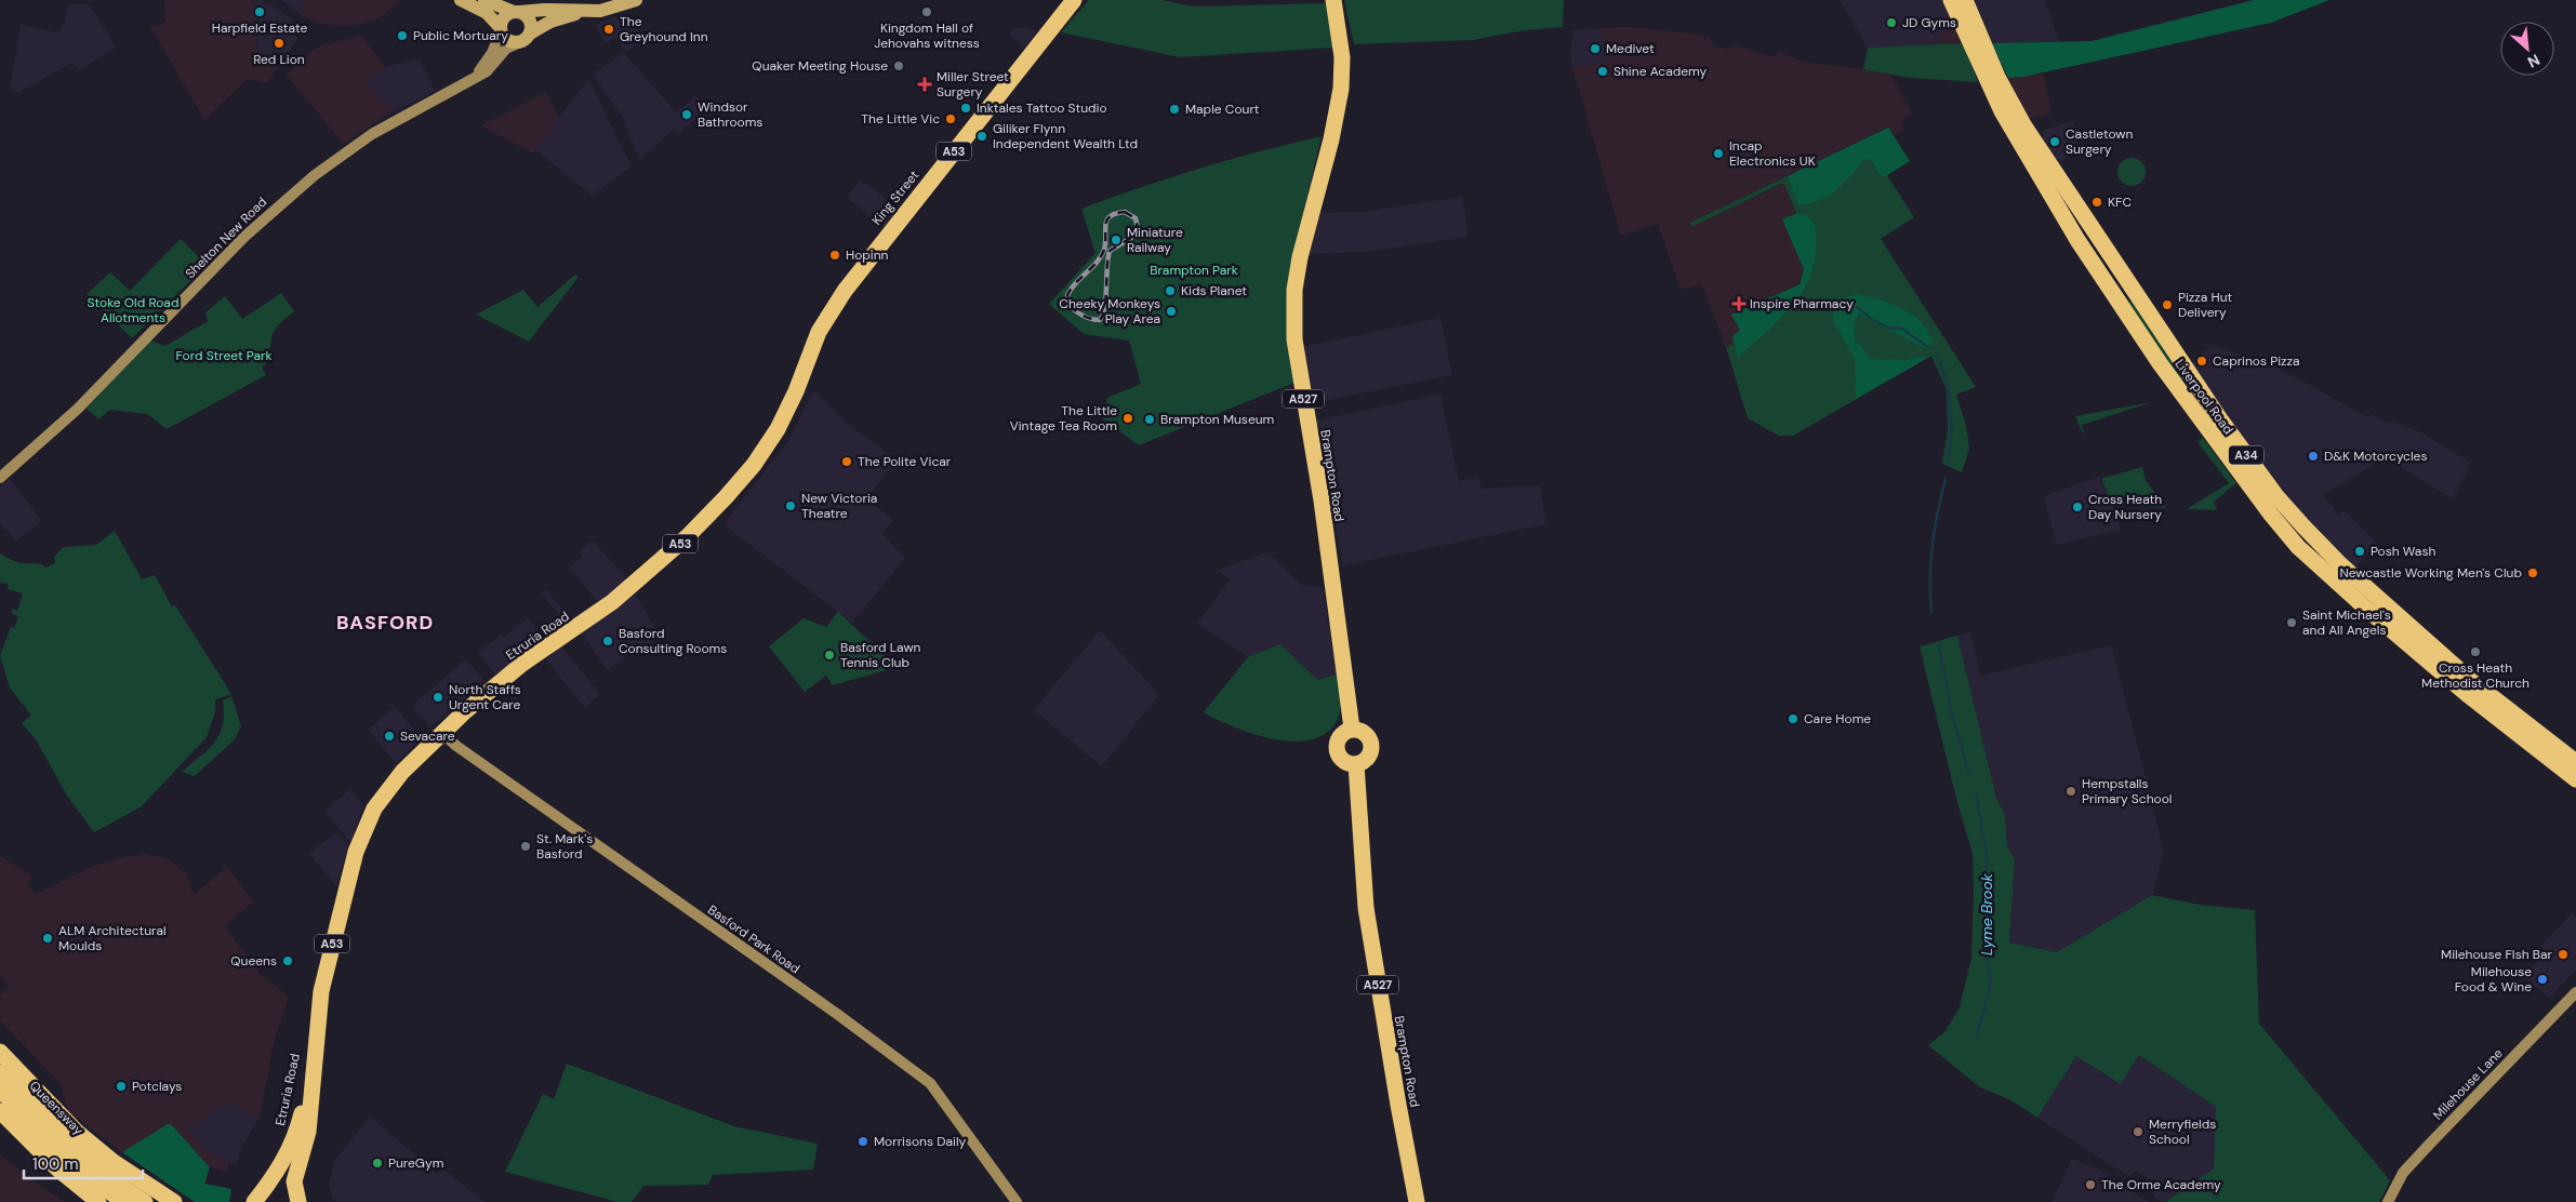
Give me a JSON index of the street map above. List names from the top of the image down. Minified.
{"streets":{"highway":["A53","King Street","Liverpool Road","A527","A34","Brampton Road","Etruria Road","Queensway"],"main road":["Shelton New Road","Basford Park Road","Milehouse Lane"]},"crossings":[["King Street","Etruria Road"],["Etruria Road","Basford Park Road"]],"districts":["BASFORD"],"water":["Lyme Brook"],"parks":["Brampton Park","Stoke Old Road Allotments","Ford Street Park"],"places":{"other":["Harpfield Estate","Kingdom Hall of Jehovahs witness","JD Gyms","The Greyhound Inn","Public Mortuary","Red Lion","Medivet","Quaker Meeting House","Shine Academy","Inktales Tattoo Studio","Maple Court","Windsor Bathrooms","The Little Vic","Giliker Flynn Independent Wealth Ltd","Castletown Surgery","Incap Electronics UK","KFC","Miniature Railway","Hopinn","Kids Planet","Pizza Hut Delivery","Cheeky Monkeys Play Area","Caprinos Pizza","The Little Vintage Tea Room","Brampton Museum","D&K Motorcycles","The Polite Vicar","New Victoria Theatre","Cross Heath Day Nursery","Posh Wash","Newcastle Working Men's Club","Saint Michael's and All Angels","Basford Consulting Rooms","Cross Heath Methodist Church","Basford Lawn Tennis Club","North Staffs Urgent Care","Care Home","Sevacare","Hempstalls Primary School","St. Mark's Basford","ALM Architectural Moulds","Milehouse FIsh Bar","Queens","Milehouse Food & Wine","Potclays","Merryfields School","Morrisons Daily","PureGym","The Orme Academy"],"health":["Miller Street Surgery","Inspire Pharmacy"]},"scale_bar":"100 m","north":"bottom right"}
